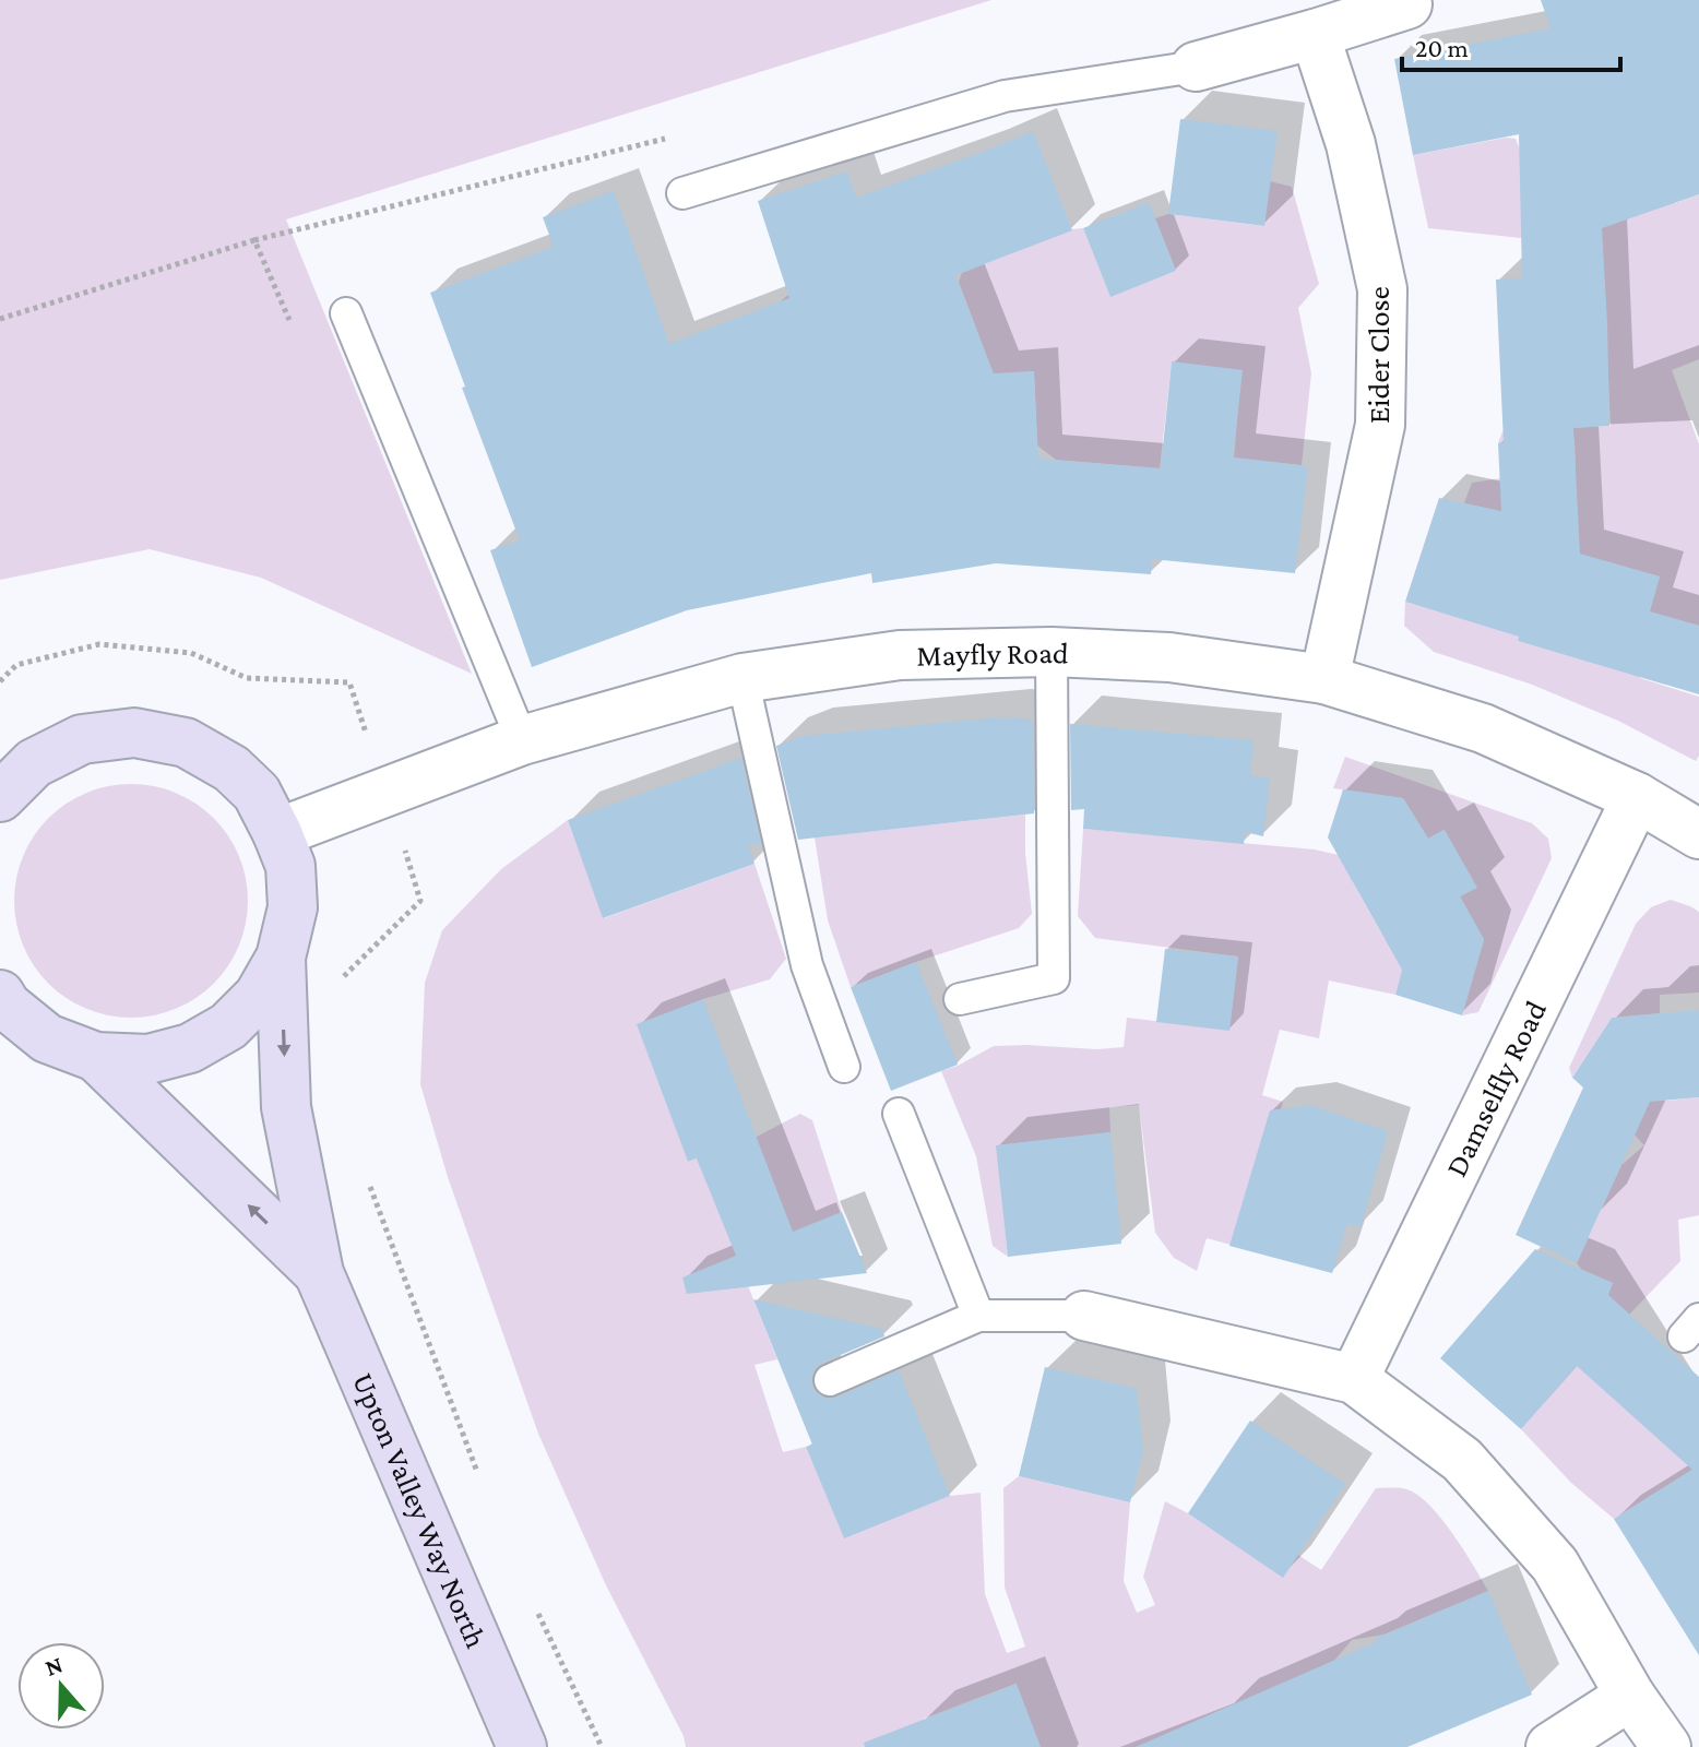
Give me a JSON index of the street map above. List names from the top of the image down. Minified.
{"streets":{"street":["Eider Close","Mayfly Road","Damselfly Road","Upton Valley Way North"]},"crossings":[["Eider Close","Mayfly Road"],["Mayfly Road","Damselfly Road"]],"scale_bar":"20 m","north":"top"}
